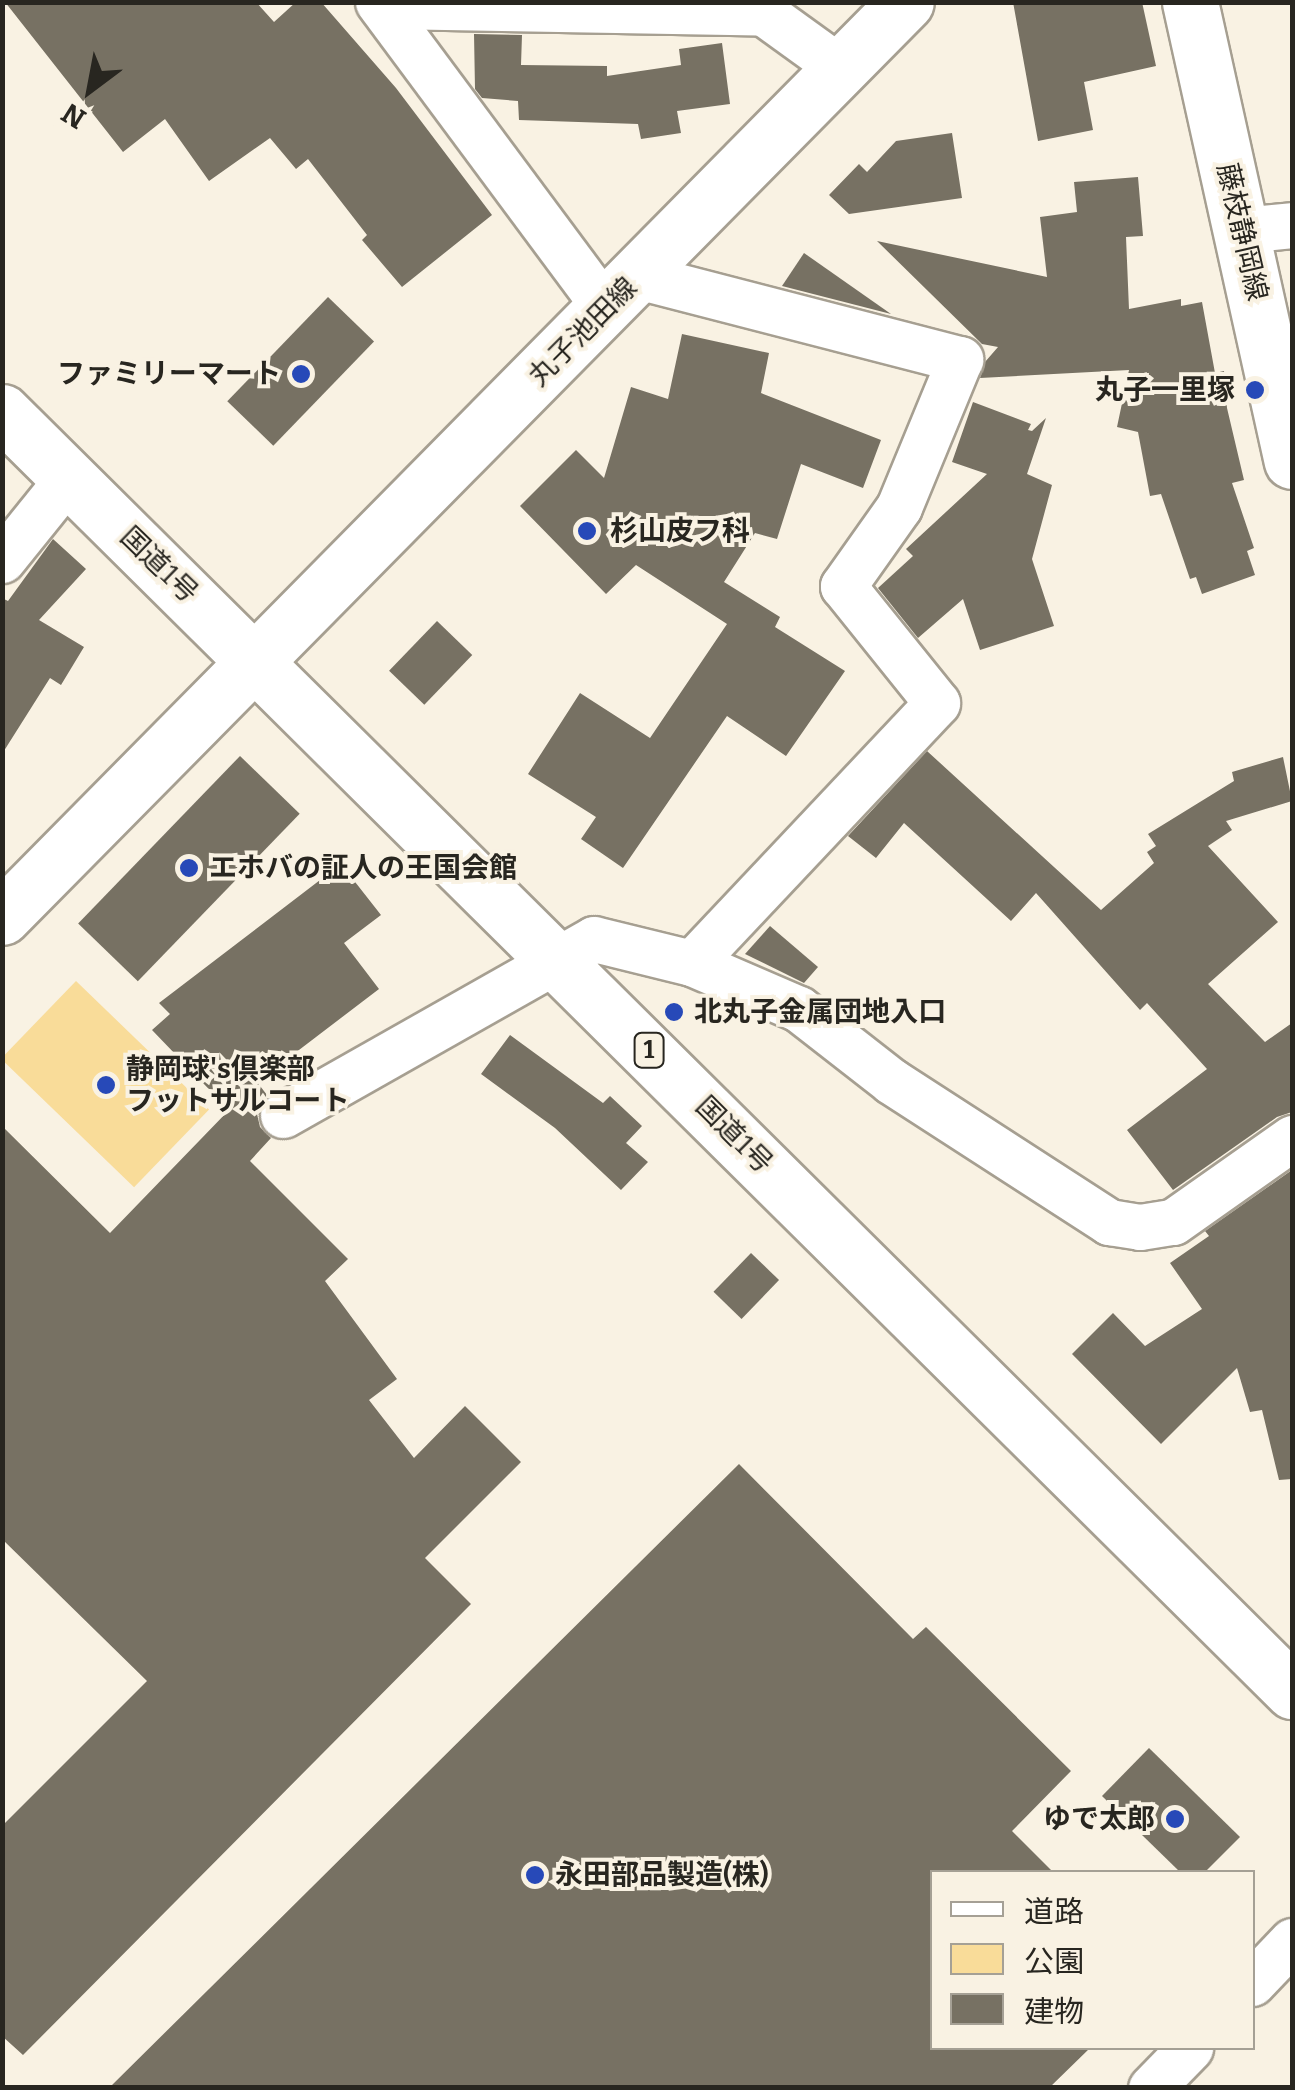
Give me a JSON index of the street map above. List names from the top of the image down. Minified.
{"streets":{"main road":["藤枝静岡線","丸子池田線","国道1号","1"]},"crossings":[["丸子池田線","国道1号"]],"places":["ファミリーマート","丸子一里塚","杉山皮フ科","エホバの証人の王国会館","北丸子金属団地入口","静岡球's倶楽部 フットサルコート","ゆで太郎","永田部品製造(株)"],"legend":["道路","公園","建物"],"north":"bottom left"}
